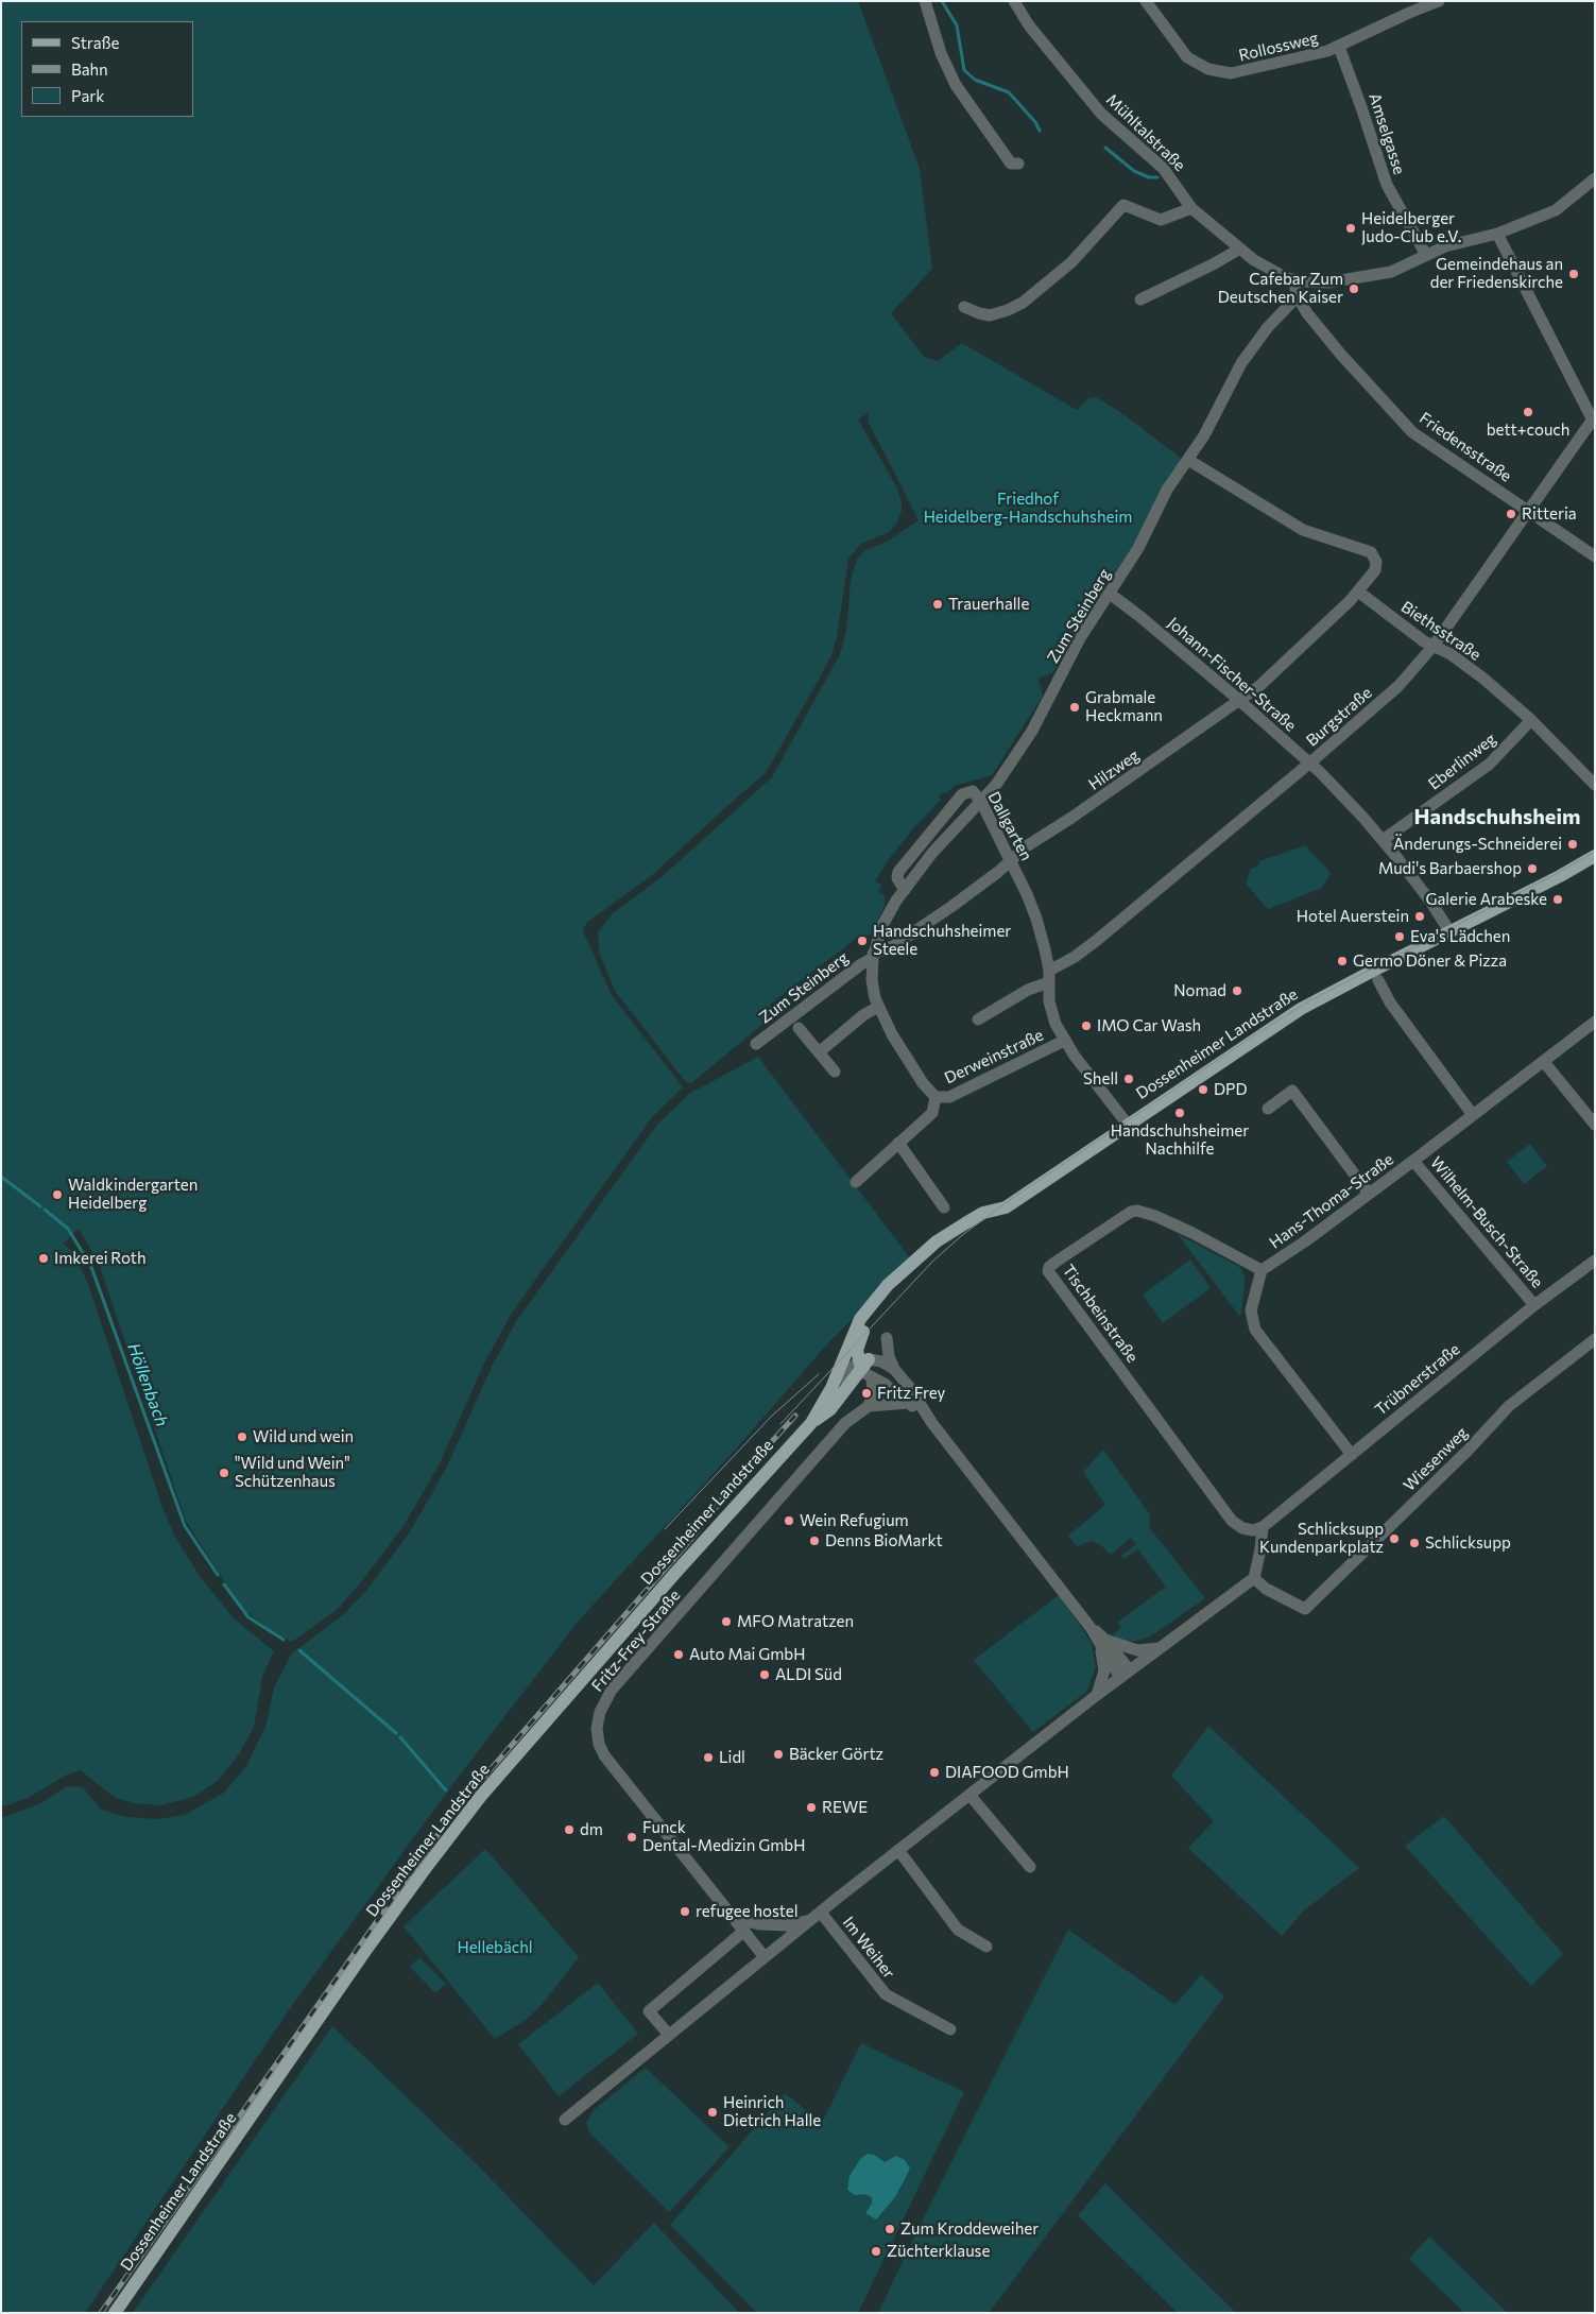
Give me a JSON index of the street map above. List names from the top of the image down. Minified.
{"streets":{"main road":["Dossenheimer Landstraße"],"street":["Rollossweg","Mühltalstraße","Amselgasse","Friedensstraße","Zum Steinberg","Biethsstraße","Johann-Fischer-Straße","Burgstraße","Eberlinweg","Hilzweg","Dallgarten","Derweinstraße","Hans-Thoma-Straße","Wilhelm-Busch-Straße","Tischbeinstraße","Trübnerstraße","Wiesenweg","Fritz-Frey-Straße","Im Weiher"]},"crossings":[["Rollossweg","Amselgasse"],["Mühltalstraße","Amselgasse"],["Friedensstraße","Zum Steinberg"],["Friedensstraße","Burgstraße"],["Zum Steinberg","Johann-Fischer-Straße"],["Zum Steinberg","Hilzweg"],["Zum Steinberg","Dallgarten"],["Zum Steinberg","Derweinstraße"],["Biethsstraße","Burgstraße"],["Biethsstraße","Eberlinweg"],["Biethsstraße","Hilzweg"],["Johann-Fischer-Straße","Burgstraße"],["Johann-Fischer-Straße","Eberlinweg"],["Johann-Fischer-Straße","Hilzweg"],["Johann-Fischer-Straße","Dossenheimer Landstraße"],["Burgstraße","Dallgarten"],["Hilzweg","Dallgarten"],["Hans-Thoma-Straße","Wilhelm-Busch-Straße"],["Hans-Thoma-Straße","Tischbeinstraße"],["Hans-Thoma-Straße","Trübnerstraße"],["Wilhelm-Busch-Straße","Trübnerstraße"],["Tischbeinstraße","Trübnerstraße"]],"districts":["Handschuhsheim"],"water":["Höllenbach"],"parks":["Friedhof Heidelberg-Handschuhsheim","Hellebächl"],"places":["Heidelberger Judo-Club e.V.","Gemeindehaus an der Friedenskirche","Cafebar Zum Deutschen Kaiser","bett+couch","Ritteria","Trauerhalle","Grabmale Heckmann","Änderungs-Schneiderei","Mudi's Barbaershop","Galerie Arabeske","Hotel Auerstein","Eva's Lädchen","Handschuhsheimer Steele","Germo Döner & Pizza","Nomad","IMO Car Wash","Shell","DPD","Handschuhsheimer Nachhilfe","Waldkindergarten Heidelberg","Imkerei Roth","Fritz Frey","Wild und wein","\"Wild und Wein\" Schützenhaus","Wein Refugium","Schlicksupp Kundenparkplatz","Denns BioMarkt","Schlicksupp","MFO Matratzen","Auto Mai GmbH","ALDI Süd","Bäcker Görtz","Lidl","DIAFOOD GmbH","REWE","dm","Funck Dental-Medizin GmbH","refugee hostel","Heinrich Dietrich Halle","Zum Kroddeweiher","Züchterklause"],"legend":["Straße","Bahn","Park"]}
